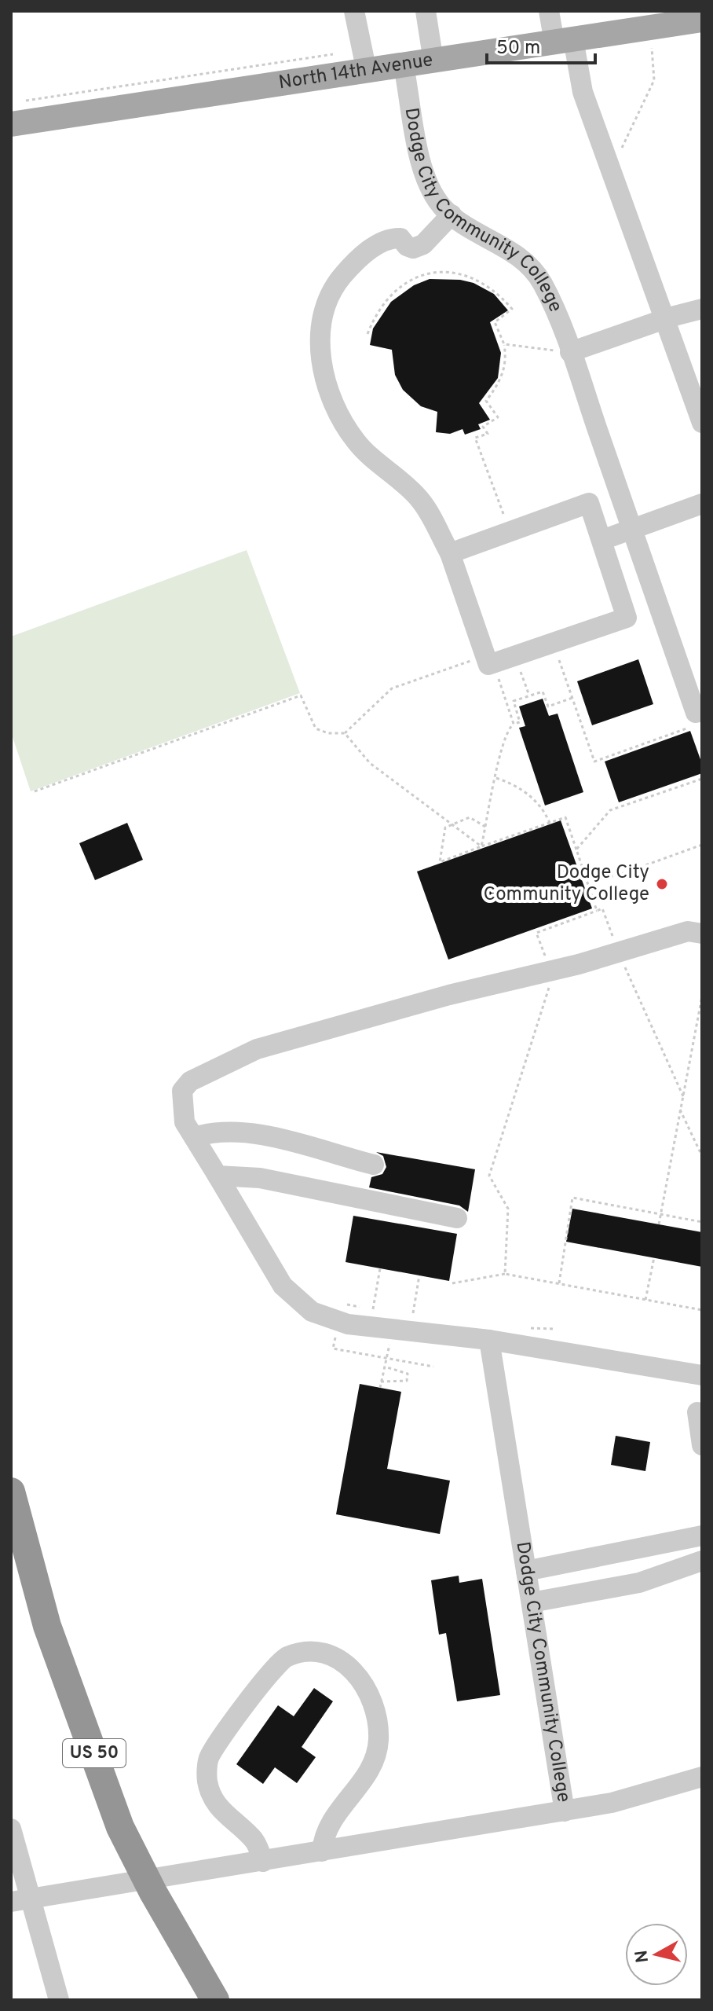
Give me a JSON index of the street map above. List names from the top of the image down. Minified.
{"streets":{"highway":["US 50"],"main road":["North 14th Avenue"],"street":["Dodge City Community College"]},"crossings":[["North 14th Avenue","Dodge City Community College"],["Dodge City Community College","US 50"]],"places":["Dodge City Community College"],"scale_bar":"50 m","north":"left"}
